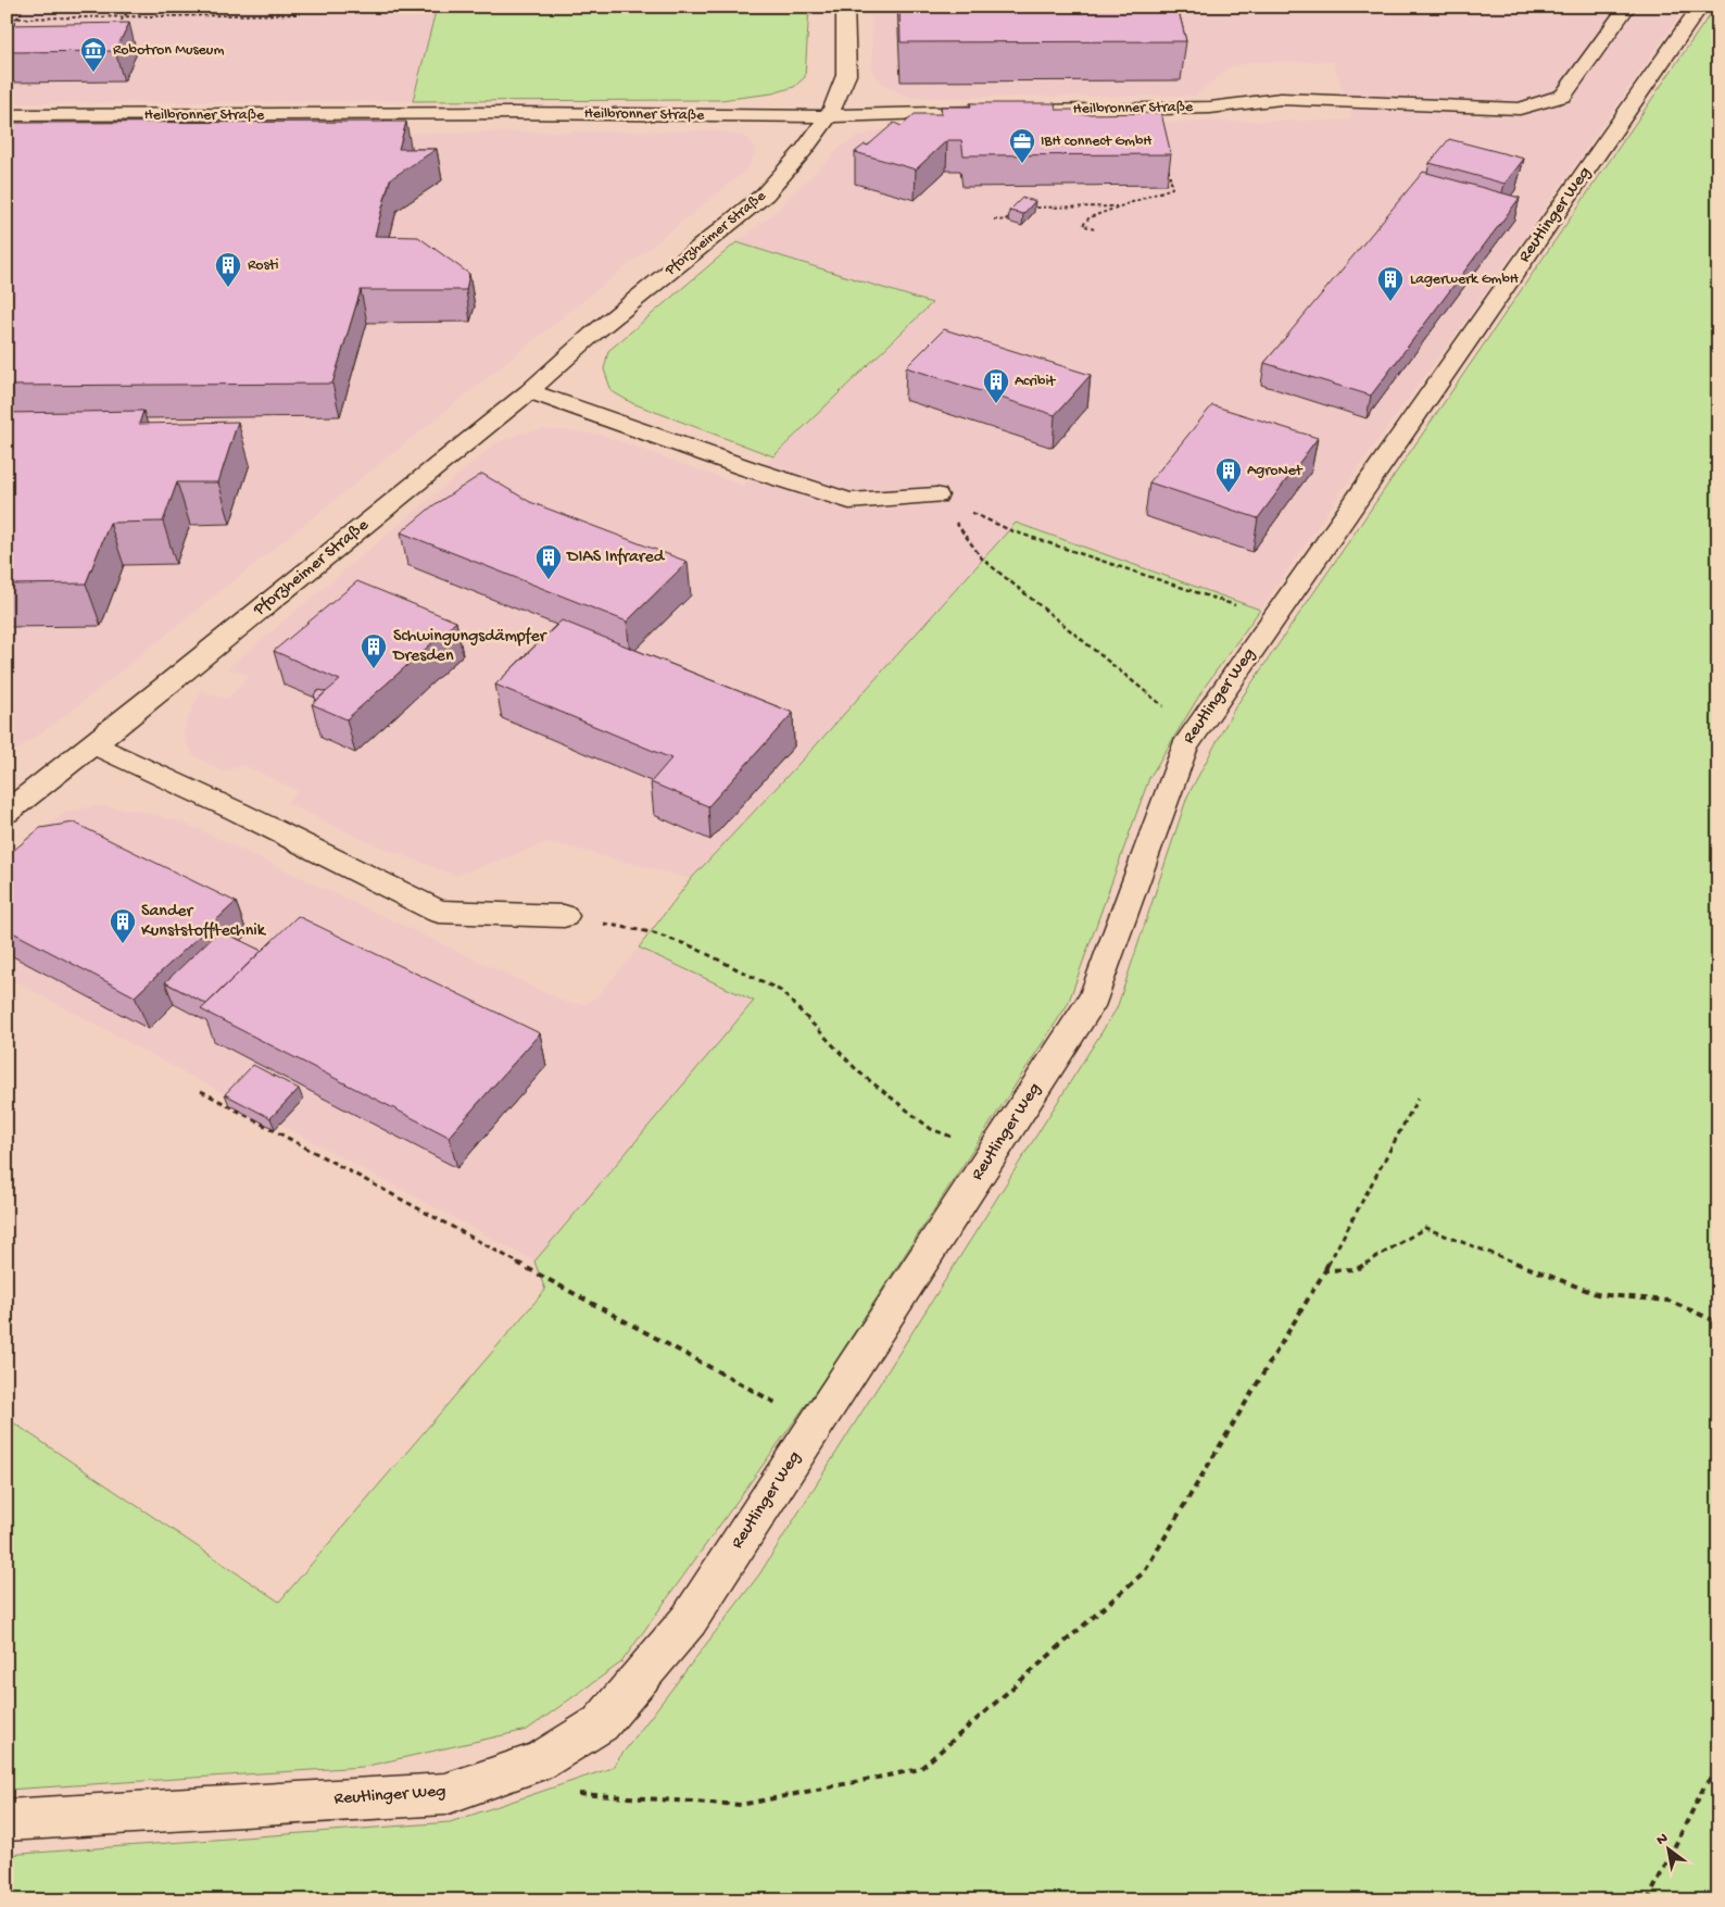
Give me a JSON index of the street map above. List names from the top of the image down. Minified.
{"streets":{"street":["Heilbronner Straße","Reutlinger Weg","Pforzheimer Straße"]},"crossings":[["Heilbronner Straße","Pforzheimer Straße"]],"places":{"museum":["Robotron Museum"],"office":["IBH connect GmbH"],"building":["Rosti","Lagerwerk GmbH","Acribit","AgroNet","DIAS Infrared","Schwingungsdämpfer Dresden","Sander Kunststofftechnik"]},"north":"top left"}
